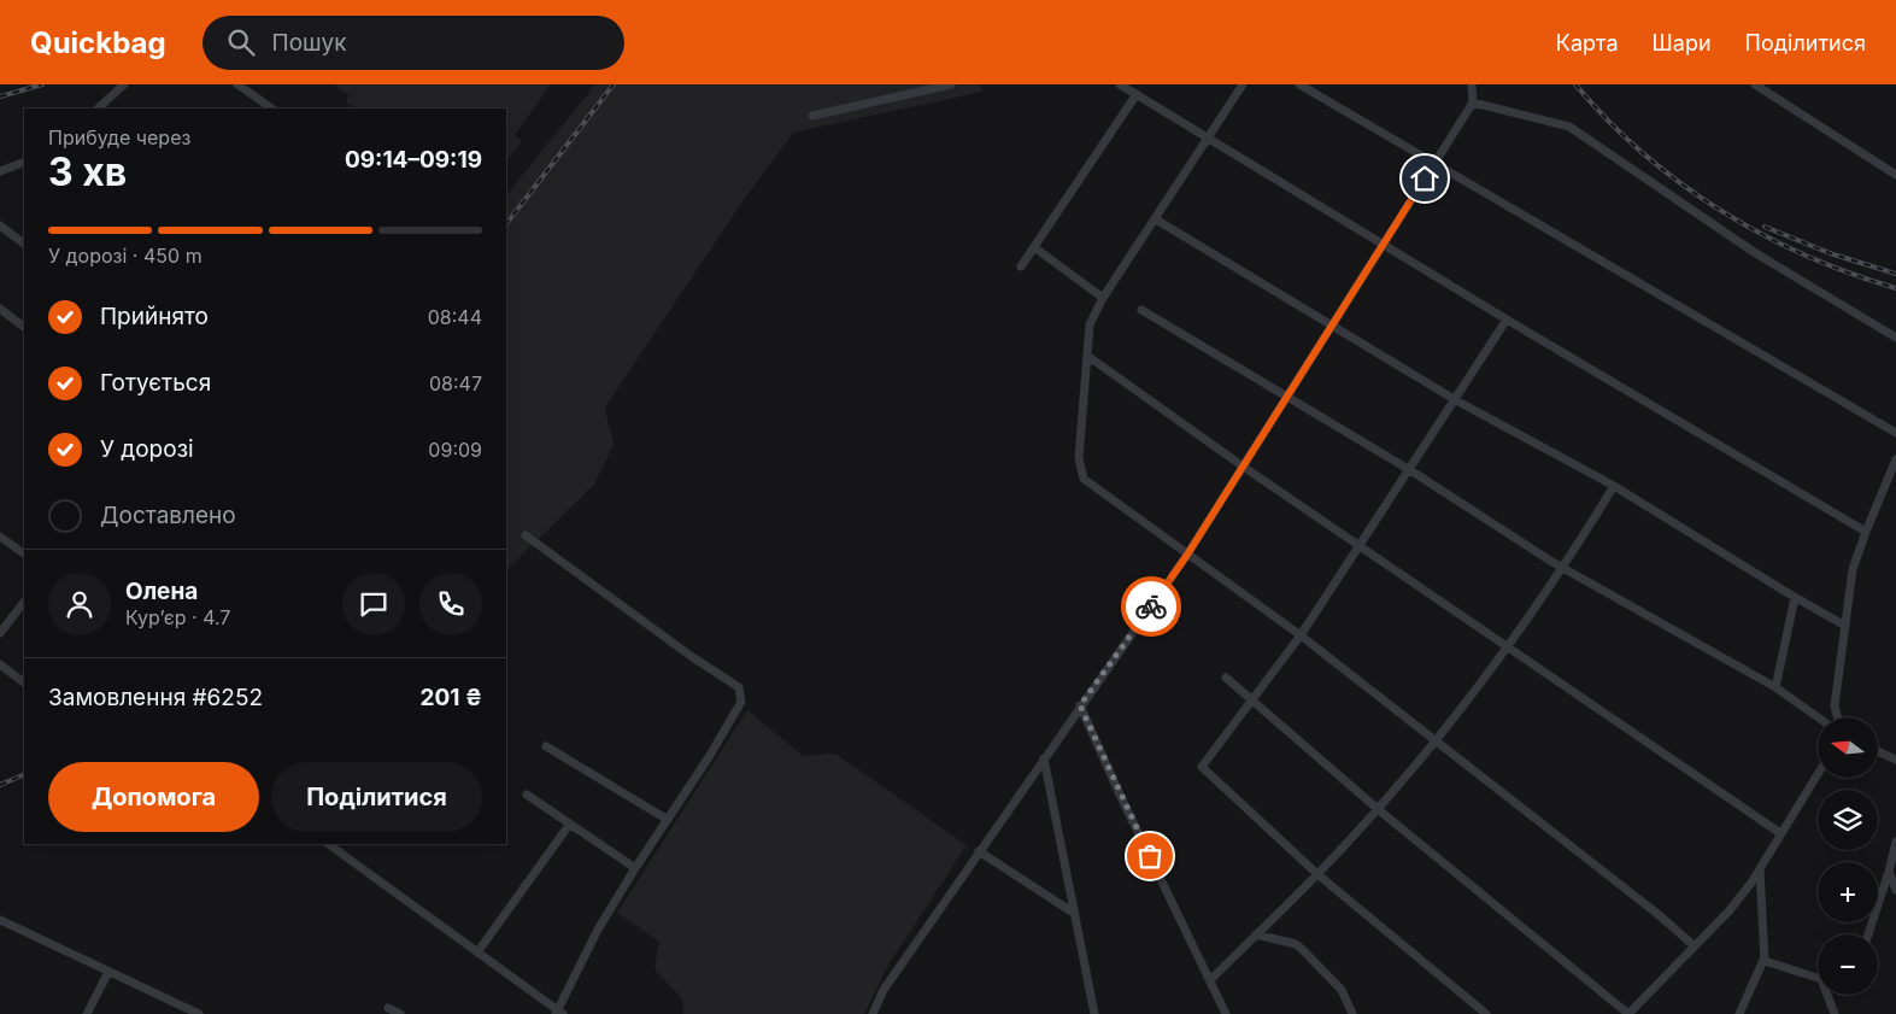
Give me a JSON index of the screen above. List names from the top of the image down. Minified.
{"north":"left","page":{"header":"Quickbag","search":"Пошук","nav":["Карта","Шари","Поділитися"],"heading":["3 хв","Прибуде через","09:14–09:19"],"panel":["Олена","Кур’єр · 4.7","Замовлення #6252","201 ₴"],"bar":"У дорозі · 450 m","list":[["Прийнято","08:44"],["Готується","08:47"],["У дорозі","09:09"],"Доставлено"],"map_buttons":["+","−"],"buttons":["Допомога","Поділитися"]}}
